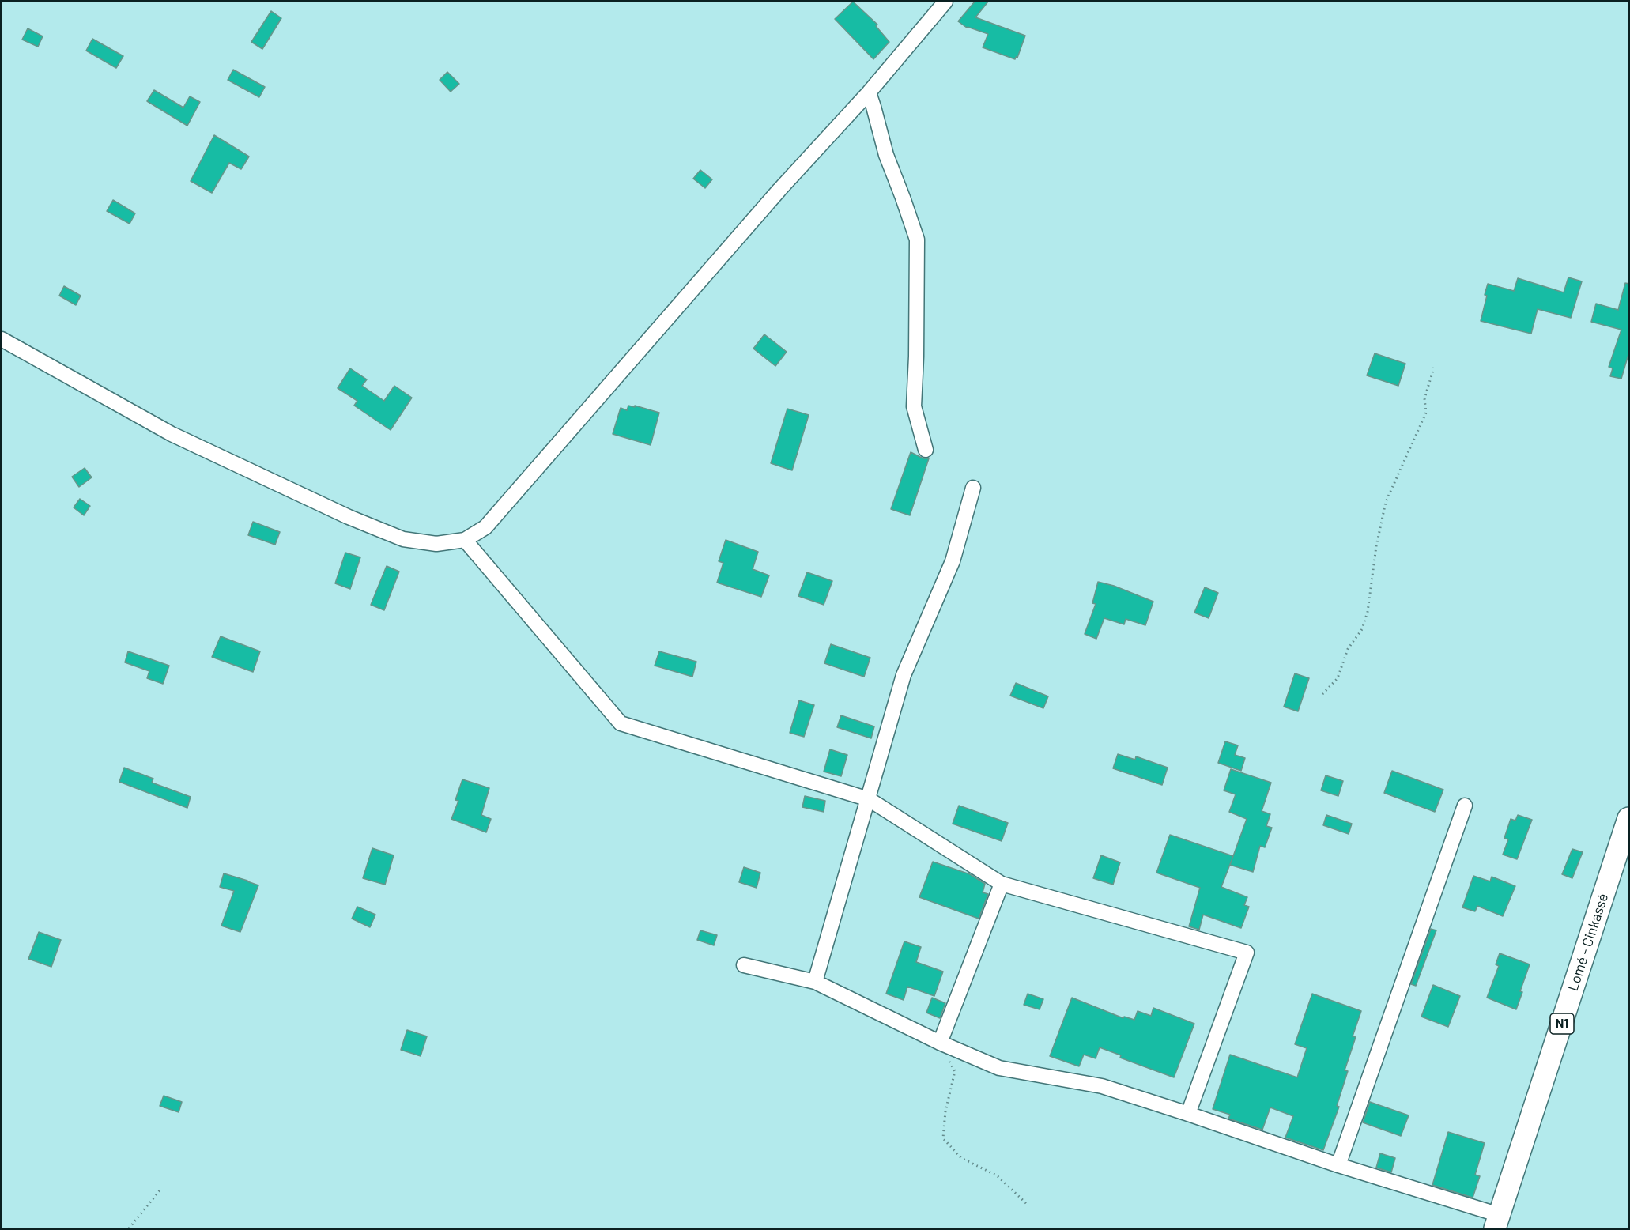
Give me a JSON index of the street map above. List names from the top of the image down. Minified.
{"streets":{"highway":["Lomé - Cinkassé","N1"]}}
